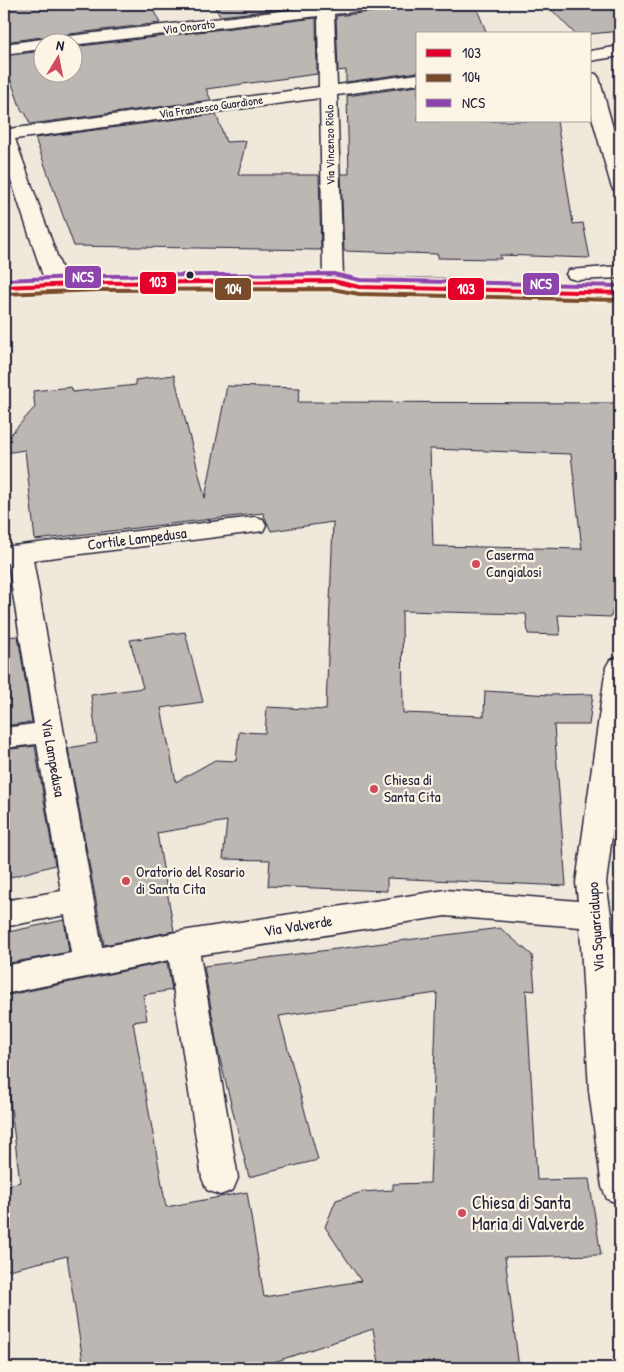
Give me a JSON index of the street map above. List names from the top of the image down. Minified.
{"streets":{"street":["Via Onorato","Via Francesco Guardione","Via Vincenzo Riolo","Cortile Lampedusa","Via Lampedusa","Via Valverde","Via Squarcialupo"]},"crossings":[["Via Onorato","Via Vincenzo Riolo"],["Via Francesco Guardione","Via Vincenzo Riolo"],["Cortile Lampedusa","Via Lampedusa"],["Via Lampedusa","Via Valverde"],["Via Valverde","Via Squarcialupo"]],"places":["Caserma Cangialosi","Chiesa di Santa Cita","Oratorio del Rosario di Santa Cita","Chiesa di Santa Maria di Valverde"],"lines":["transit line NCS","transit line 103","transit line 104"],"legend":["103","104","NCS"],"north":"top"}
